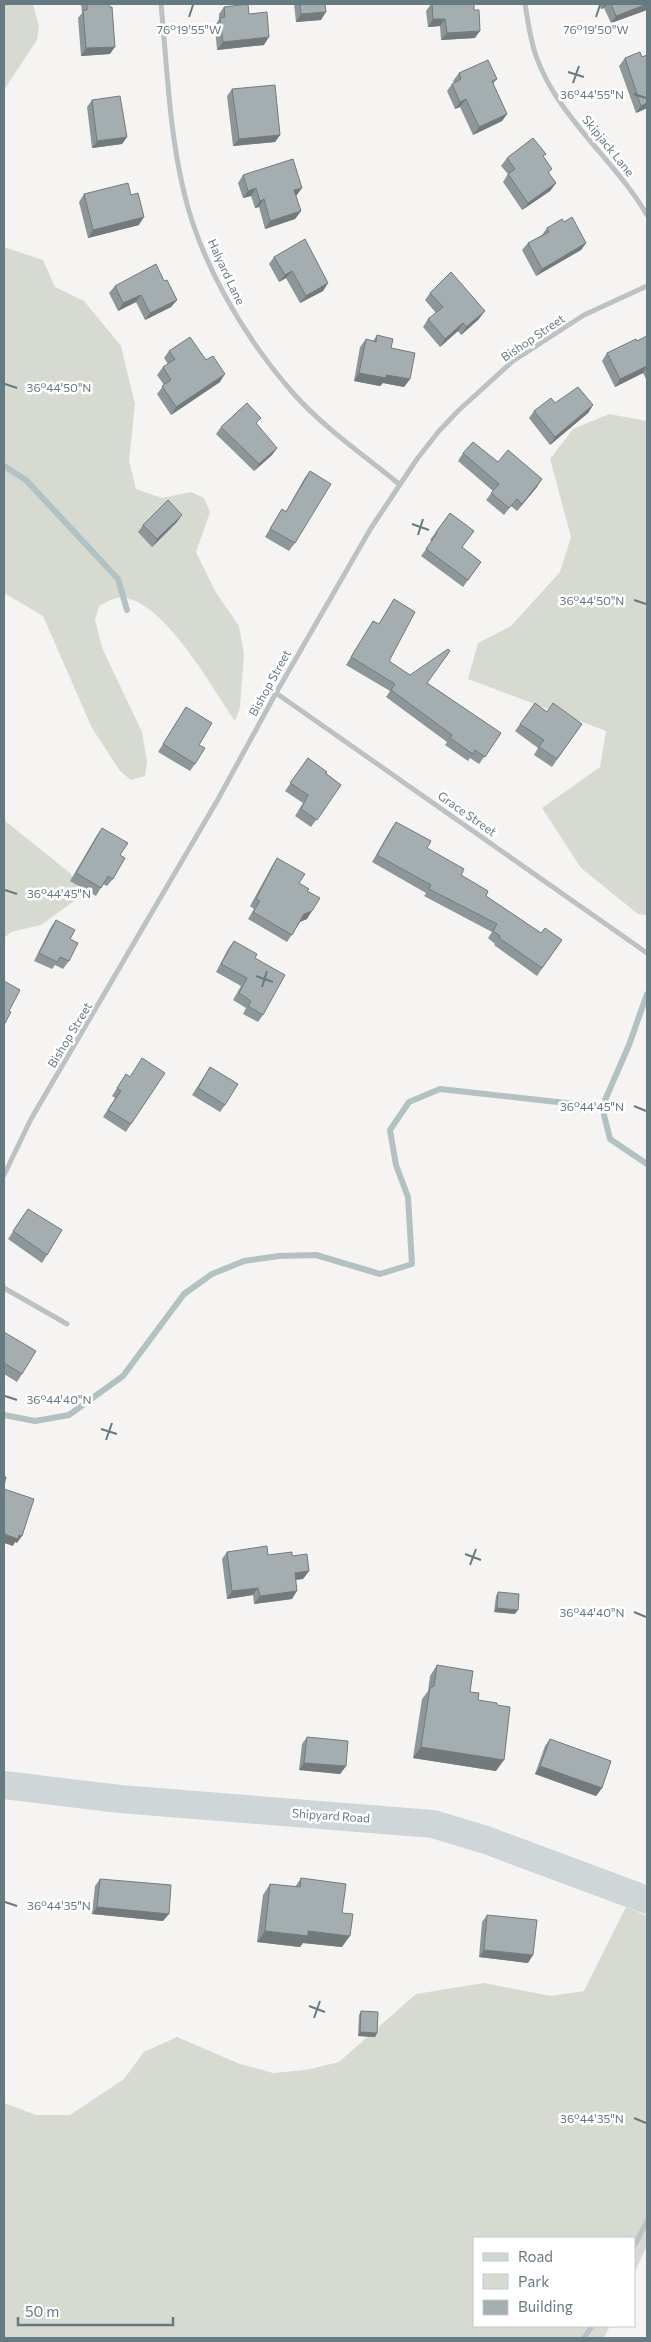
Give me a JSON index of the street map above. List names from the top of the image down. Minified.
{"streets":{"street":["Skipjack Lane","Halyard Lane","Bishop Street","Grace Street","Shipyard Road"]},"crossings":[["Halyard Lane","Bishop Street"],["Bishop Street","Grace Street"]],"legend":["Road","Park","Building"],"scale_bar":"50 m","coordinates":["76°19'55\"W","76°19'50\"W","36°44'55\"N","36°44'50\"N","36°44'45\"N","36°44'40\"N","36°44'35\"N"]}
